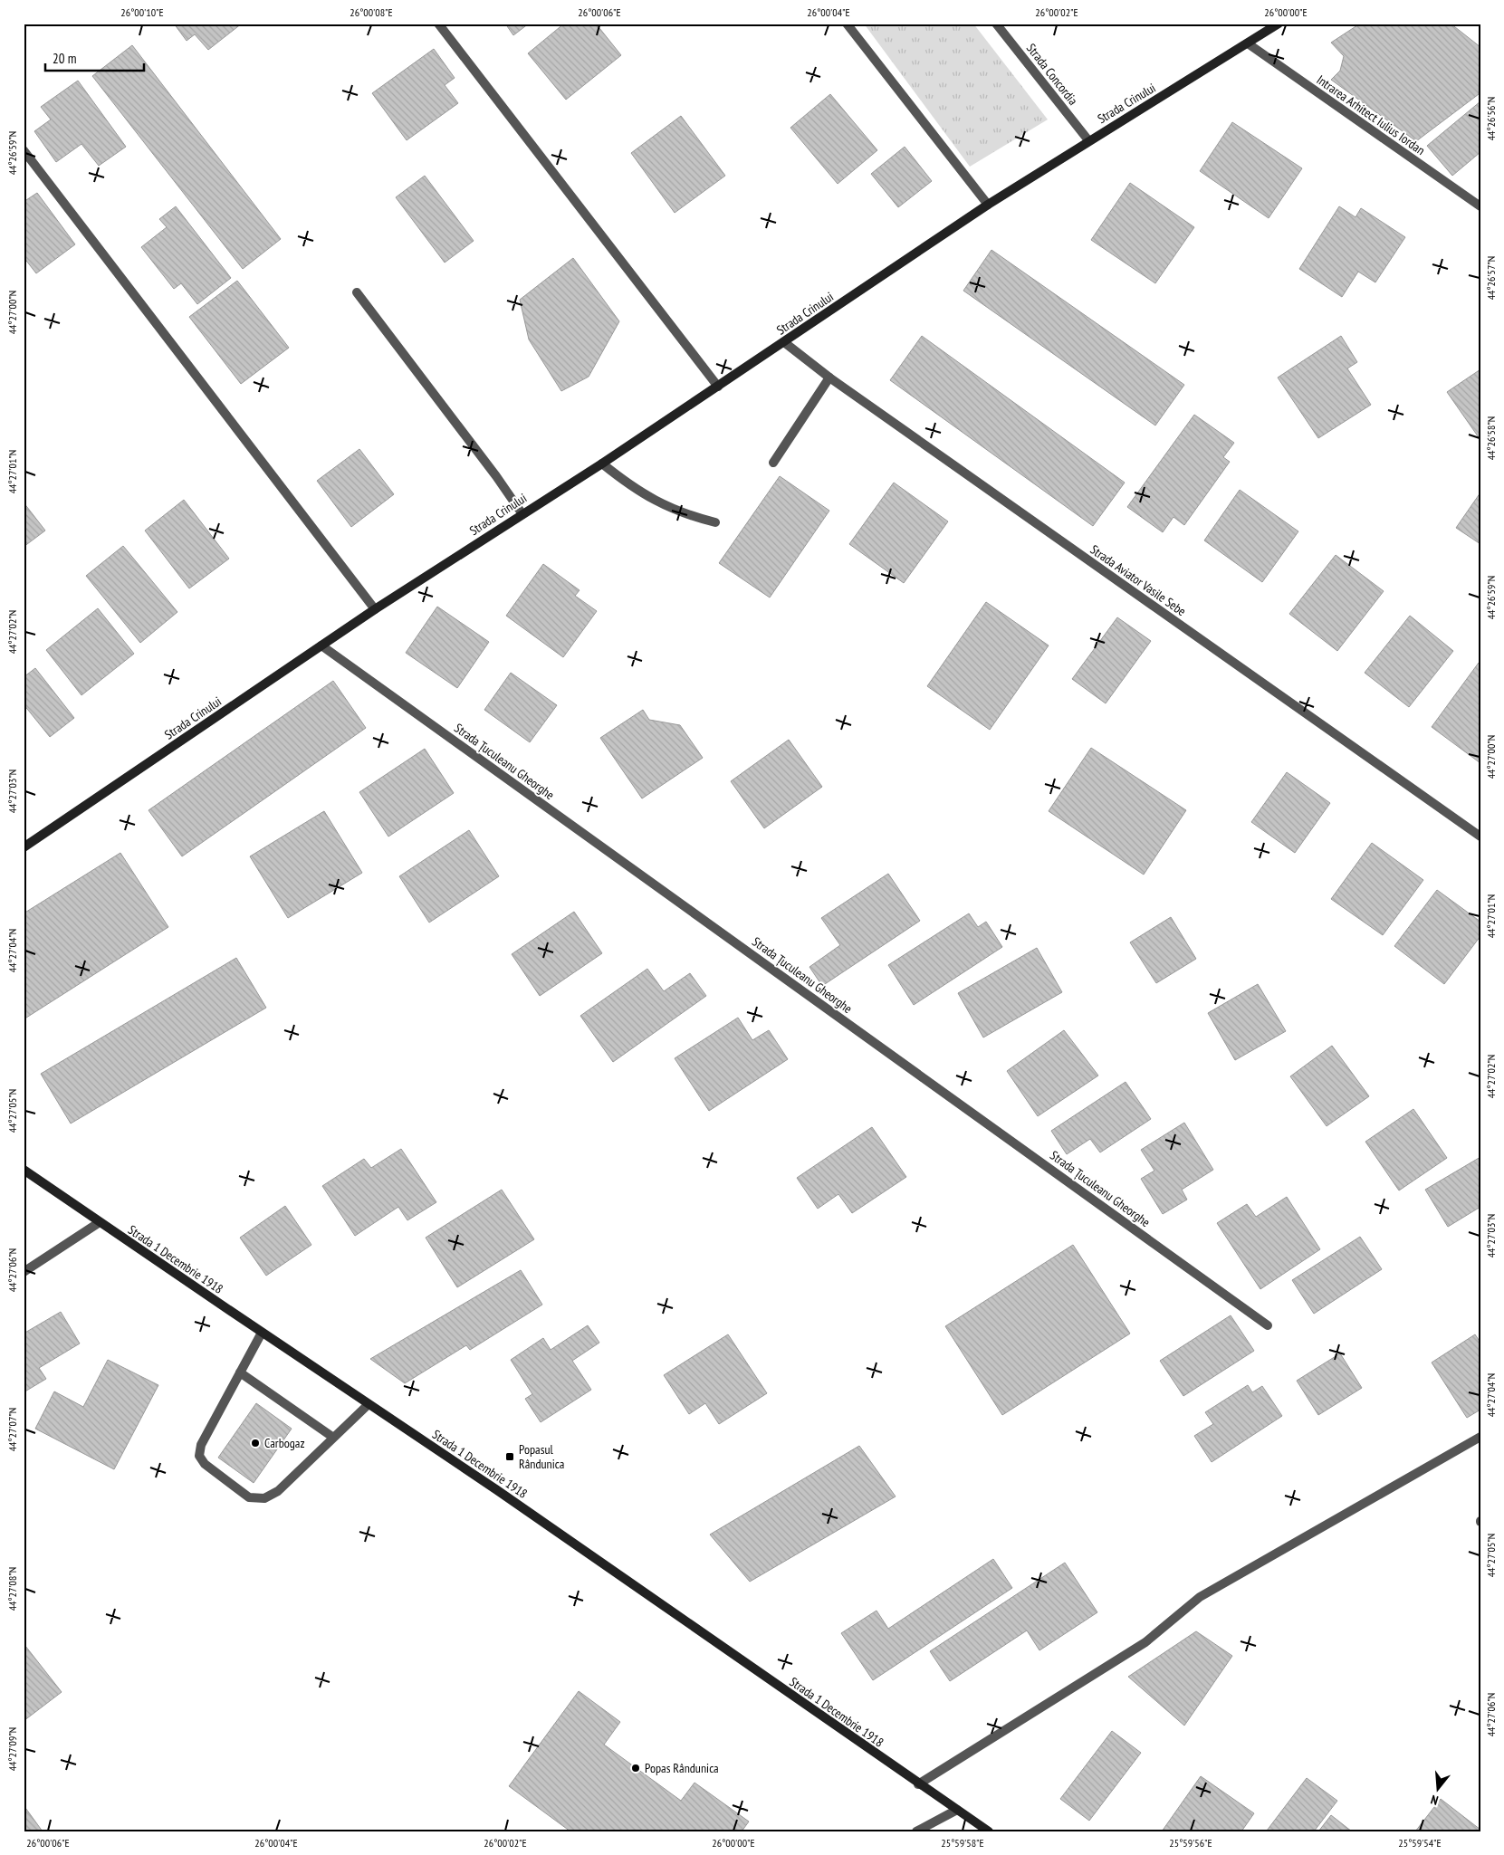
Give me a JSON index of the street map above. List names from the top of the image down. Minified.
{"streets":{"street":["Strada Concordia","Strada Crinului","Intrarea Arhitect Iulius Iordan","Strada Aviator Vasile Sebe","Strada Țuculeanu Gheorghe","Strada 1 Decembrie 1918"]},"crossings":[["Strada Concordia","Strada Crinului"],["Strada Crinului","Intrarea Arhitect Iulius Iordan"],["Strada Crinului","Strada Aviator Vasile Sebe"],["Strada Crinului","Strada Țuculeanu Gheorghe"]],"places":{"other":["Carbogaz","Popas Rândunica"],"transit":["Popasul Rândunica"]},"scale_bar":"20 m","north":"bottom","coordinates":["26°00'10\"E","26°00'08\"E","26°00'06\"E","26°00'04\"E","26°00'02\"E","26°00'00\"E","44°26'56\"N","44°26'59\"N","44°26'57\"N","44°27'00\"N","44°26'58\"N","44°27'01\"N","44°27'02\"N","44°27'03\"N","44°27'04\"N","44°27'05\"N","44°27'06\"N","44°27'07\"N","44°27'08\"N","44°27'09\"N","25°59'58\"E","25°59'56\"E","25°59'54\"E"]}
